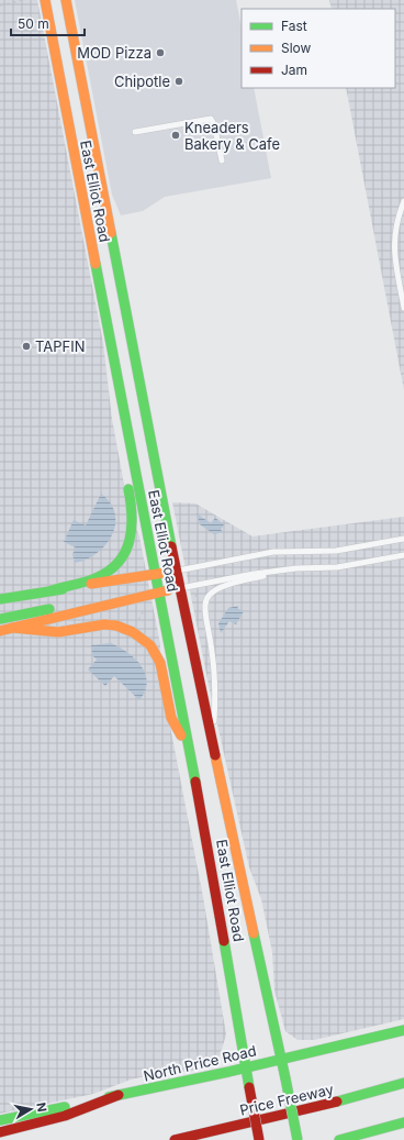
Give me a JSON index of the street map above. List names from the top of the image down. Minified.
{"streets":{"main road":["East Elliot Road","North Price Road","Price Freeway"]},"crossings":[["East Elliot Road","North Price Road"]],"places":["MOD Pizza","Chipotle","Kneaders Bakery & Cafe","TAPFIN"],"legend":["Fast","Slow","Jam"],"scale_bar":"50 m","north":"right"}
